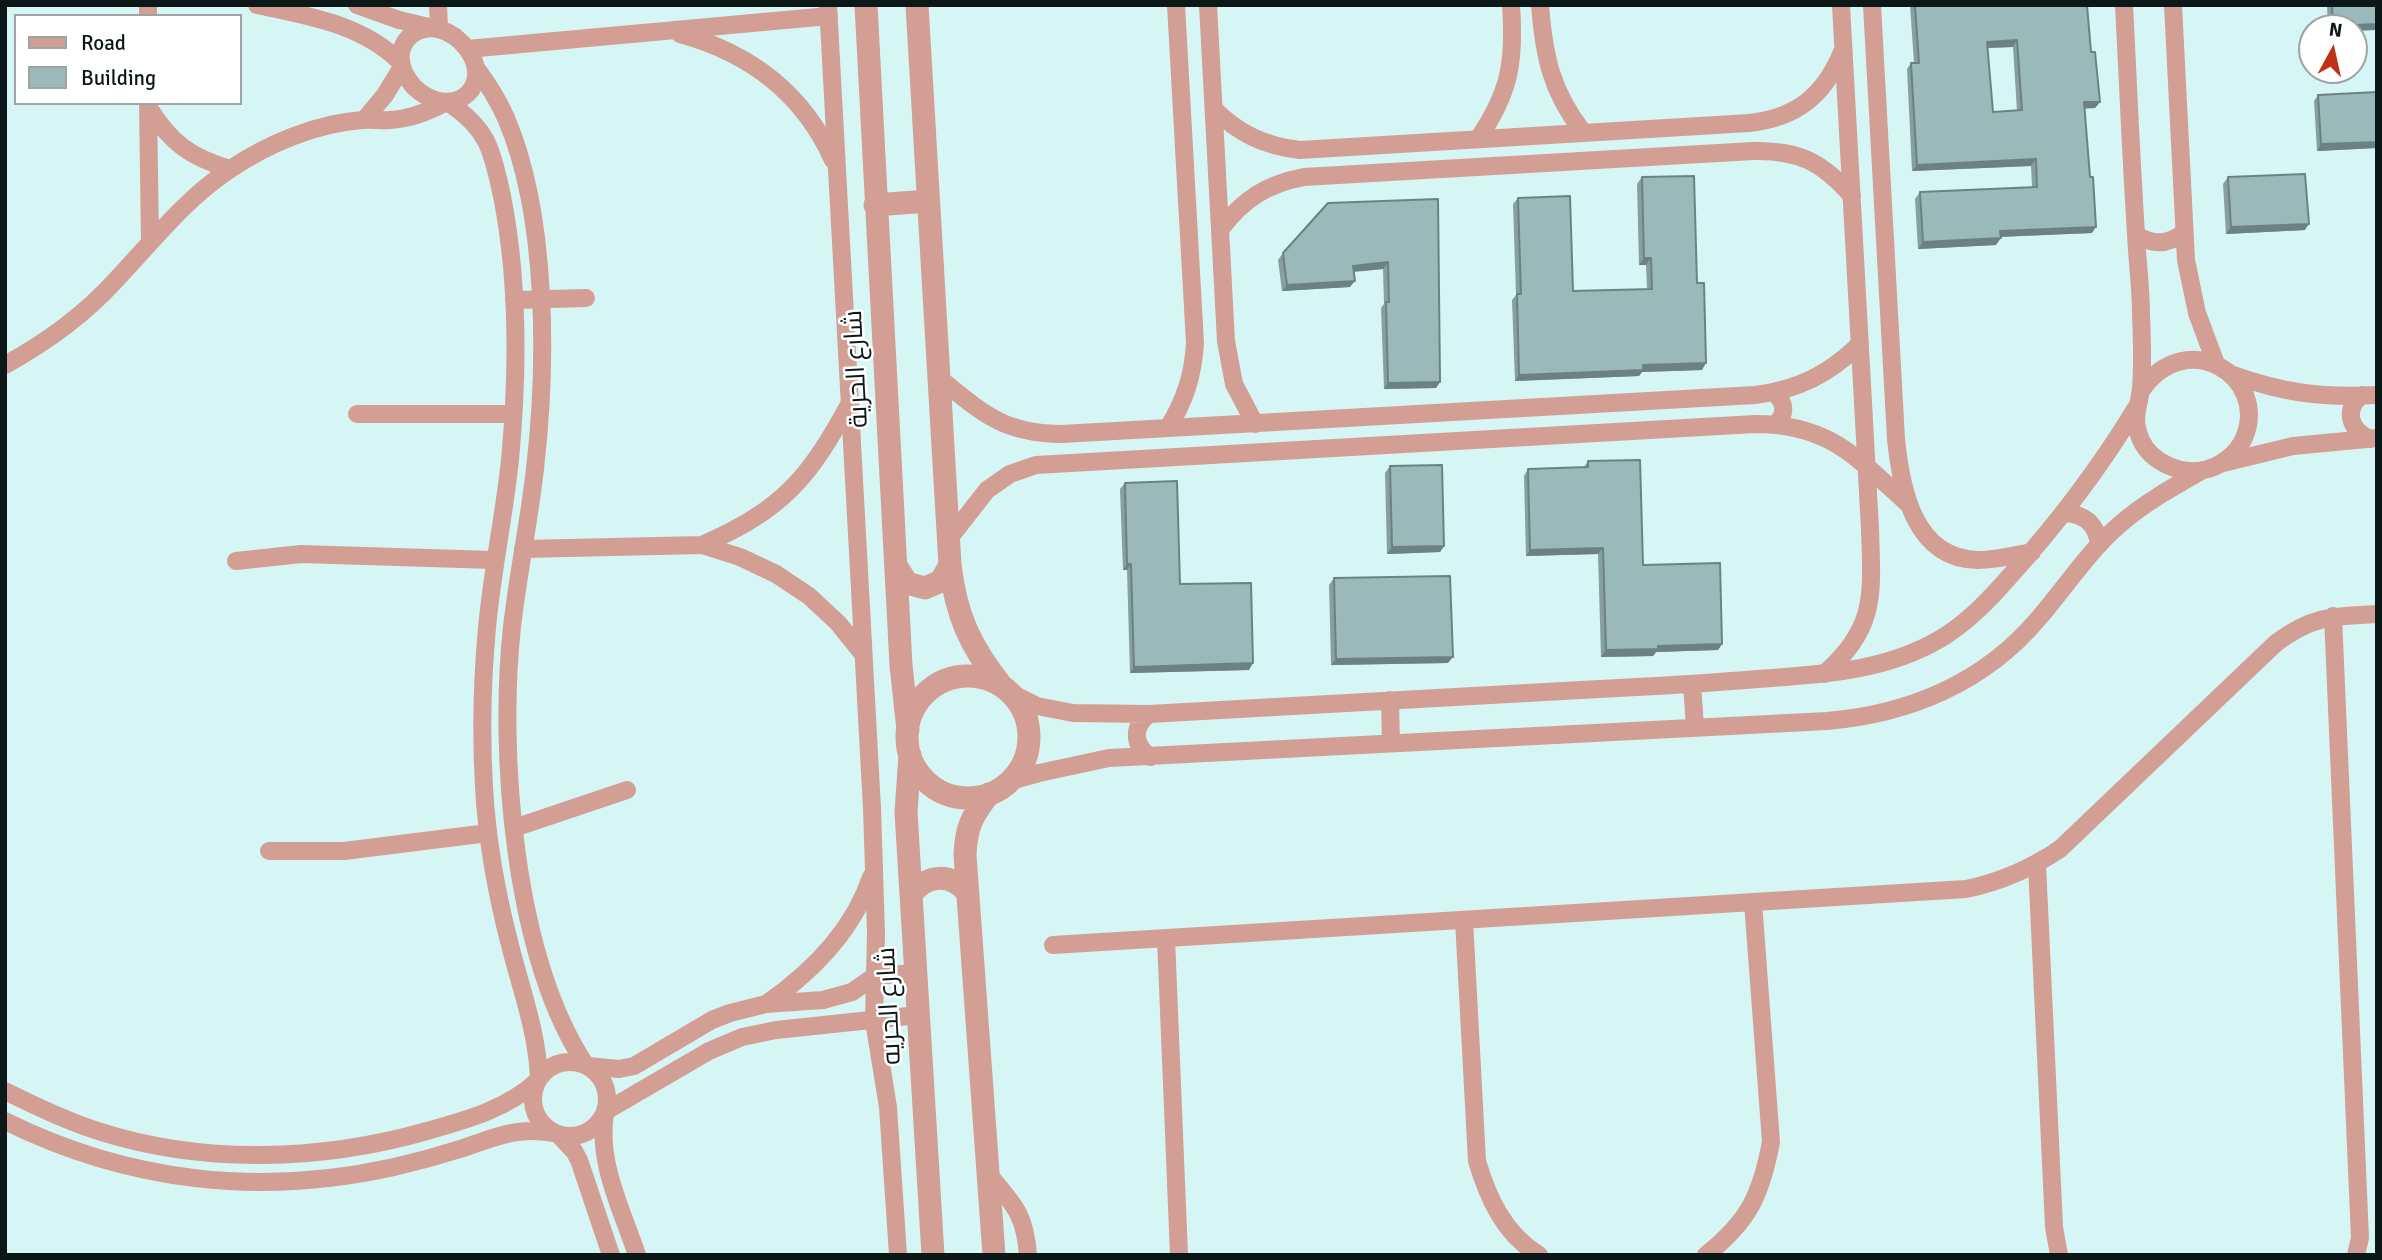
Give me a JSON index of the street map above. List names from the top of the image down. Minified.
{"streets":{"street":["شارع الحرية","شارع الحريه"]},"crossings":[["شارع الحرية","شارع الحريه"]],"legend":["Road","Building"],"north":"top"}
